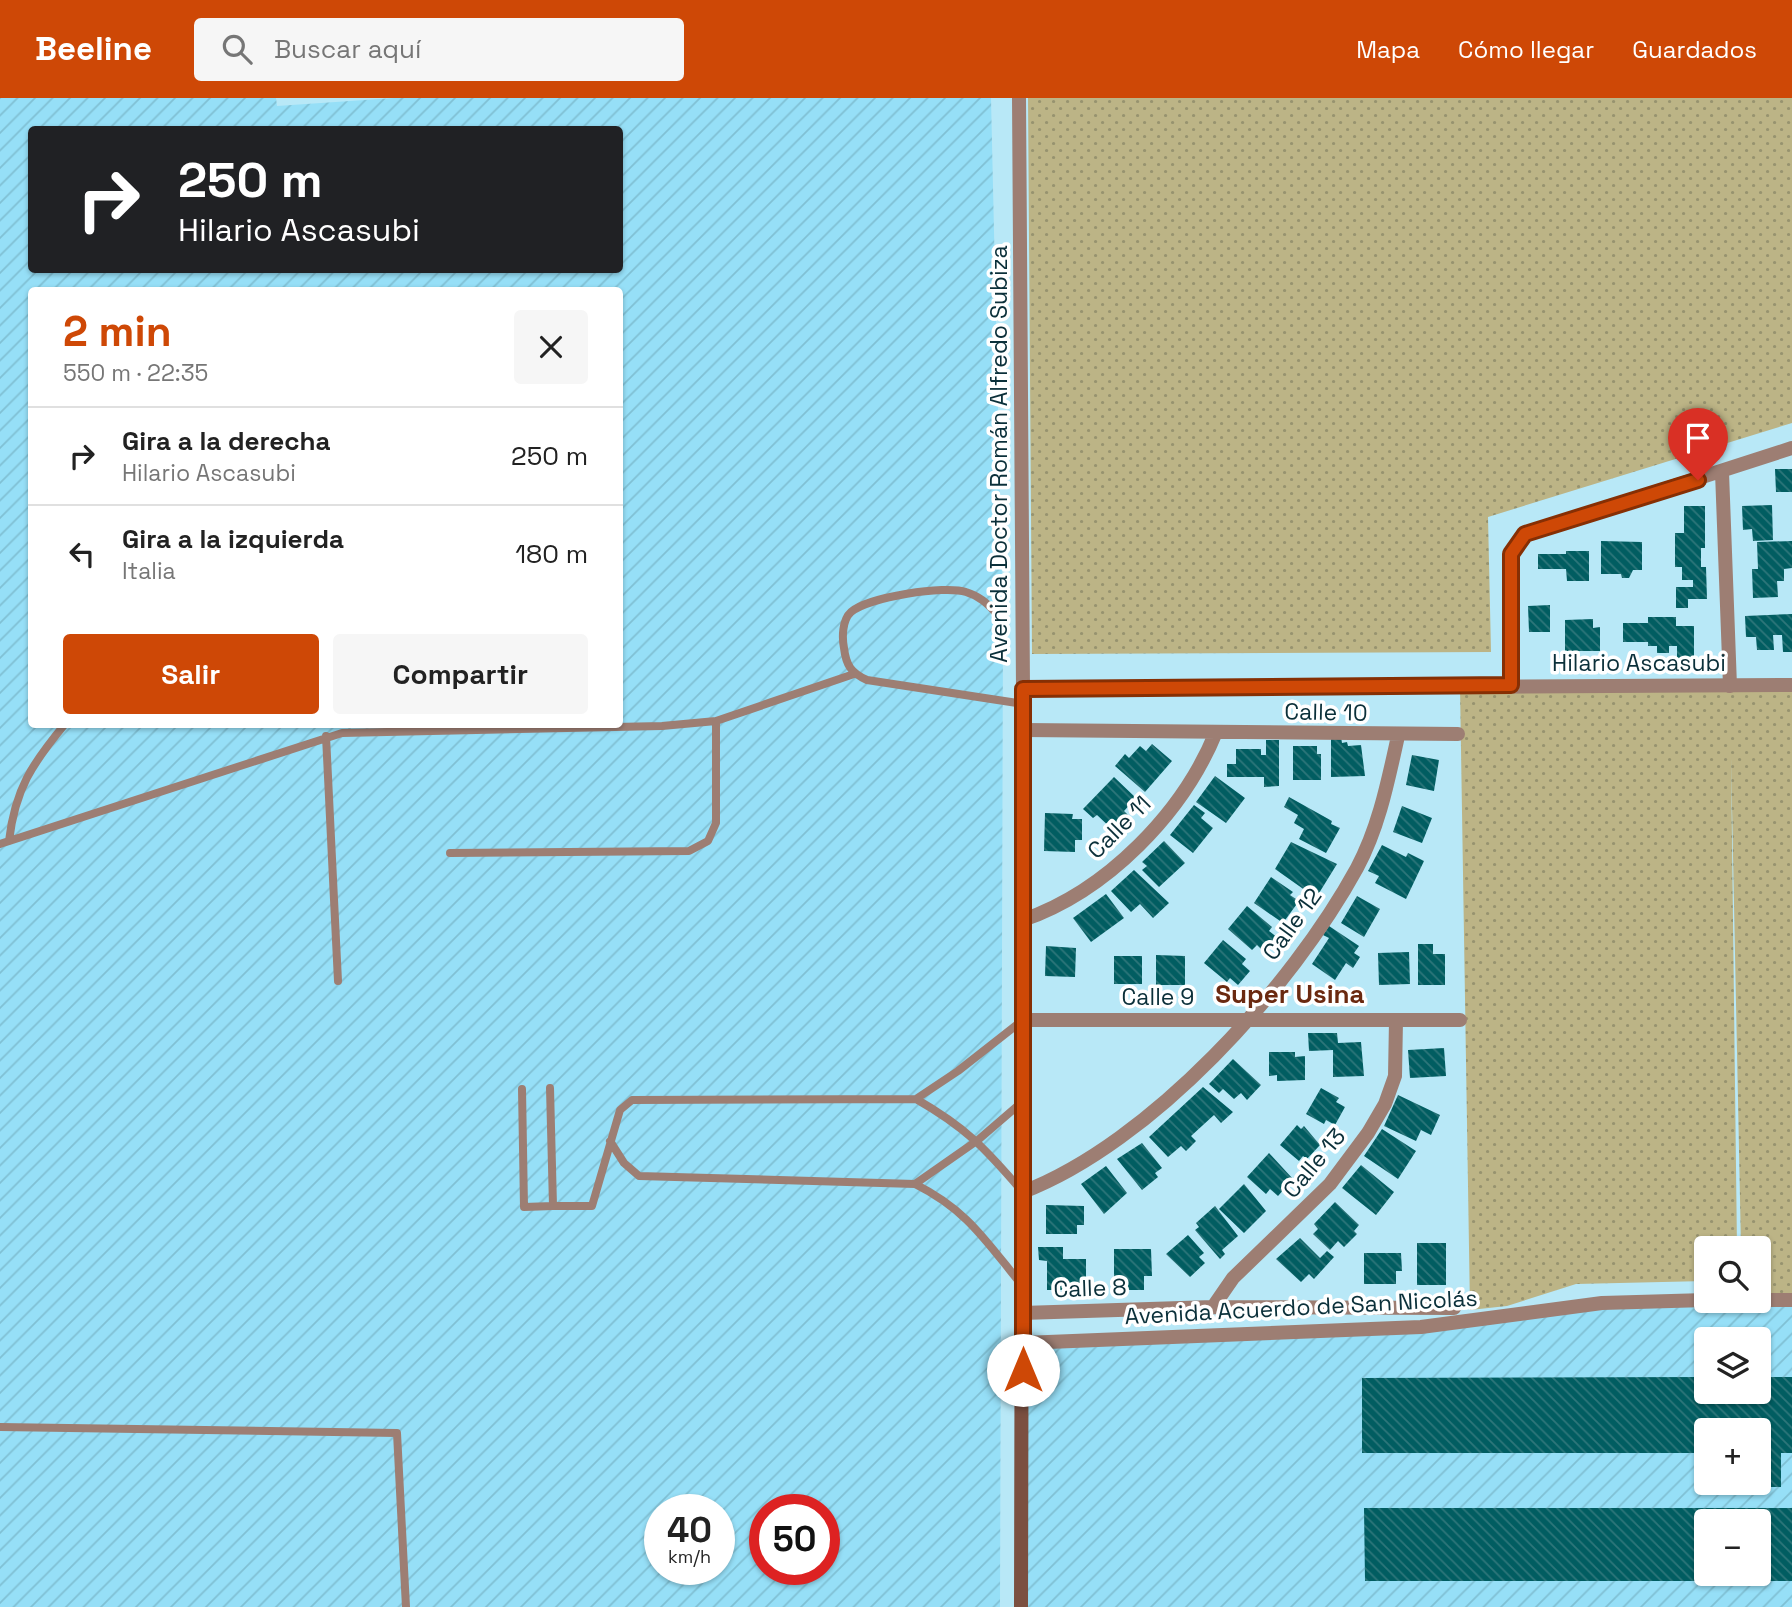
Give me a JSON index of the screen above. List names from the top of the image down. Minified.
{"streets":{"main road":["Avenida Doctor Román Alfredo Subiza"],"street":["Hilario Ascasubi","Calle 10","Calle 11","Calle 12","Calle 9","Calle 13","Calle 8","Avenida Acuerdo de San Nicolás"]},"crossings":[["Avenida Doctor Román Alfredo Subiza","Hilario Ascasubi"],["Avenida Doctor Román Alfredo Subiza","Calle 10"],["Avenida Doctor Román Alfredo Subiza","Calle 11"],["Avenida Doctor Román Alfredo Subiza","Calle 12"],["Avenida Doctor Román Alfredo Subiza","Calle 9"],["Avenida Doctor Román Alfredo Subiza","Calle 8"],["Avenida Doctor Román Alfredo Subiza","Avenida Acuerdo de San Nicolás"],["Calle 10","Calle 11"],["Calle 10","Calle 12"],["Calle 12","Calle 9"],["Calle 9","Calle 13"],["Calle 13","Calle 8"]],"districts":["Super Usina"],"page":{"header":"Beeline","search":"Buscar aquí","nav":["Mapa","Cómo llegar","Guardados"],"turn":["250 m","Hilario Ascasubi"],"heading":["2 min","550 m · 22:35"],"list":[{"name":"Gira a la derecha","note":"Hilario Ascasubi","value":"250 m"},{"name":"Gira a la izquierda","note":"Italia","value":"180 m"}],"buttons":["Salir","Compartir"],"map_buttons":["+","−"],"speed":"40 km/h","limit":"50"}}
